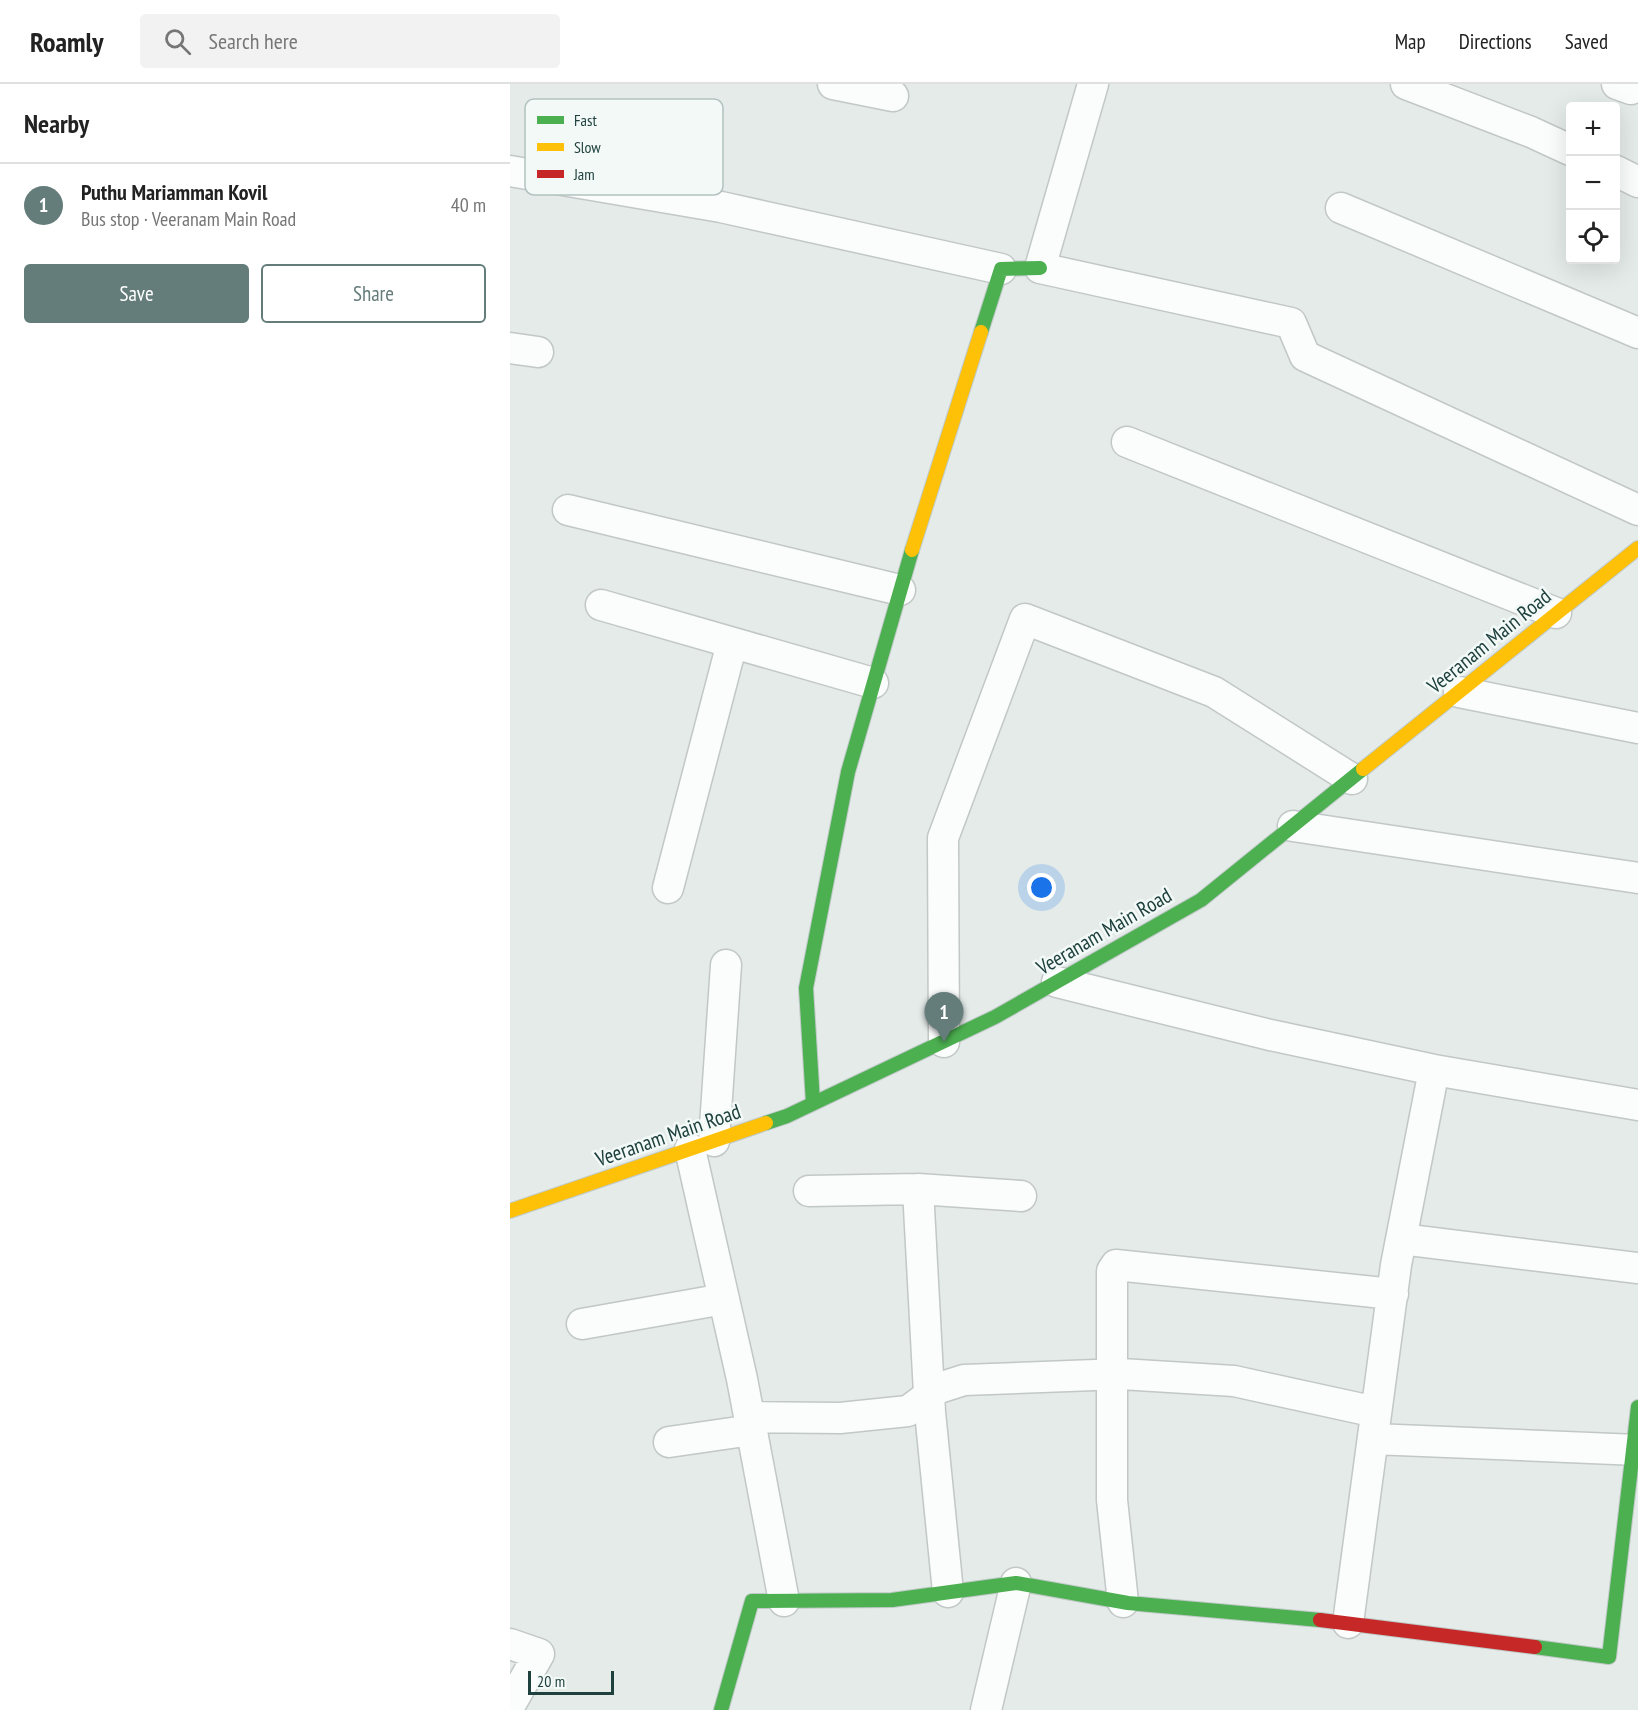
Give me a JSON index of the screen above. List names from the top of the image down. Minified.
{"streets":{"street":["Veeranam Main Road"]},"legend":["Fast","Slow","Jam"],"scale_bar":"20 m","page":{"header":"Roamly","search":"Search here","nav":["Map","Directions","Saved"],"heading":"Nearby","map_buttons":["+","−"],"list":[{"mark":"1","name":"Puthu Mariamman Kovil","note":"Bus stop · Veeranam Main Road","value":"40 m"}],"buttons":["Save","Share"],"pins":"1","scale":"20 m"}}
